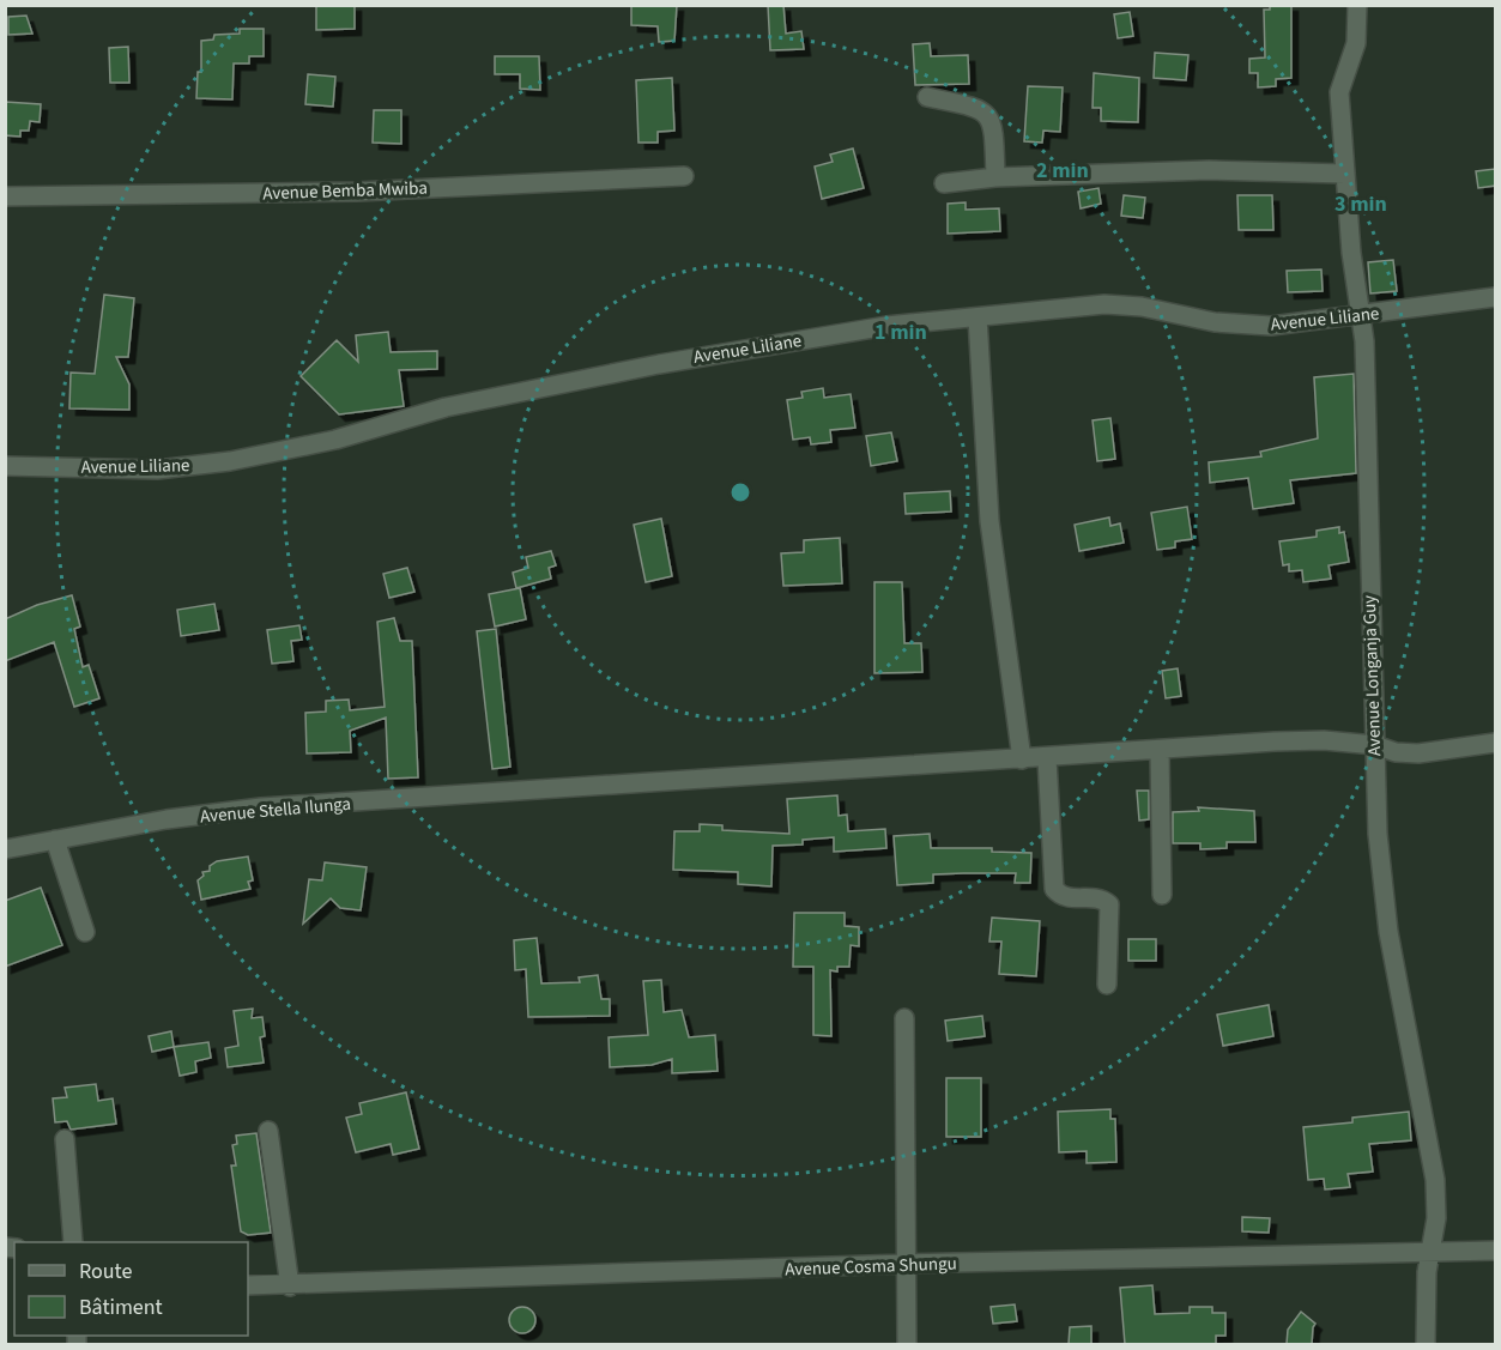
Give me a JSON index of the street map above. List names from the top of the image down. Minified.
{"streets":{"street":["Avenue Bemba Mwiba","Avenue Liliane","Avenue Longanja Guy","Avenue Stella Ilunga","Avenue Cosma Shungu"]},"crossings":[["Avenue Liliane","Avenue Longanja Guy"],["Avenue Longanja Guy","Avenue Stella Ilunga"],["Avenue Longanja Guy","Avenue Cosma Shungu"]],"legend":["Route","Bâtiment"],"rings":["2 min","3 min","1 min"]}
